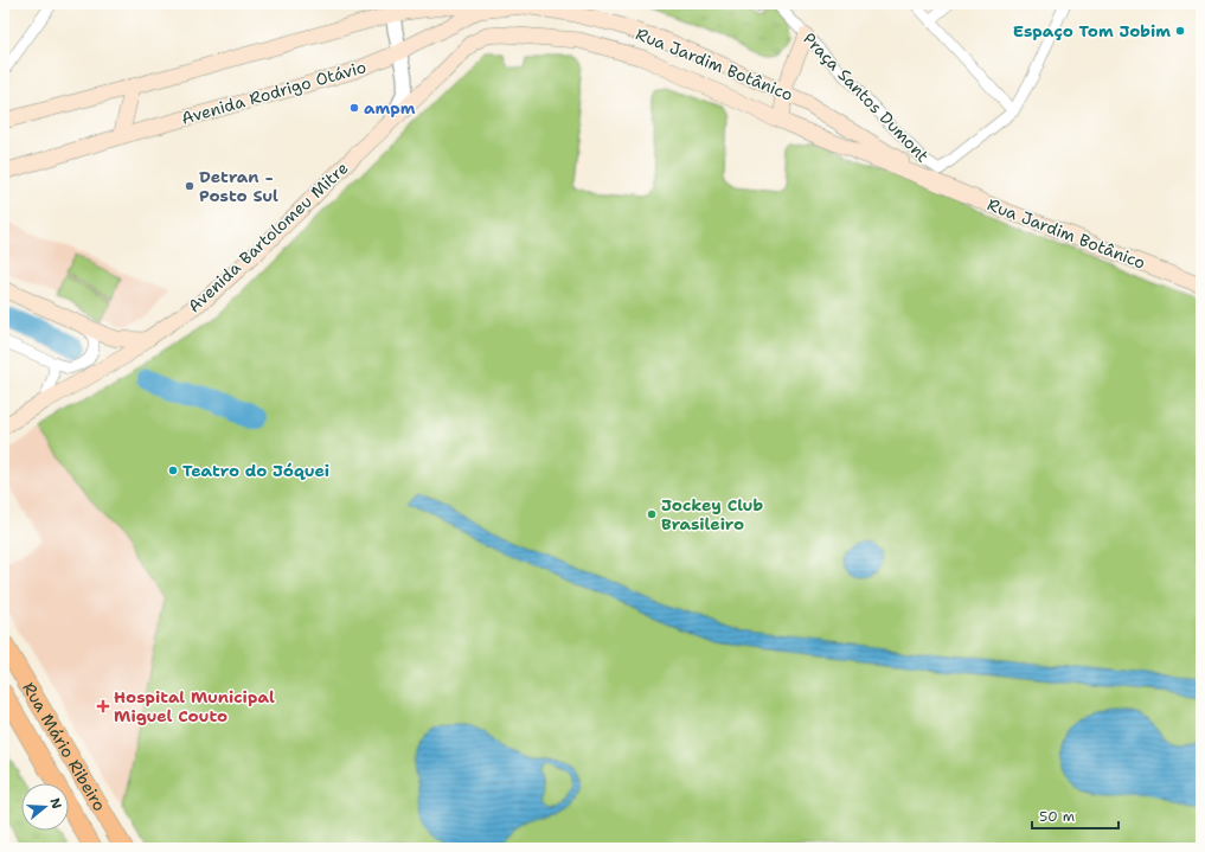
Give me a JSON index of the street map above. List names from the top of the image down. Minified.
{"streets":{"highway":["Rua Mário Ribeiro"],"main road":["Rua Jardim Botânico","Avenida Rodrigo Otávio","Avenida Bartolomeu Mitre"],"street":["Praça Santos Dumont"]},"crossings":[["Rua Jardim Botânico","Avenida Rodrigo Otávio"],["Rua Jardim Botânico","Praça Santos Dumont"],["Rua Jardim Botânico","Avenida Bartolomeu Mitre"]],"places":{"other":["Espaço Tom Jobim","ampm","Detran - Posto Sul","Teatro do Jóquei","Jockey Club Brasileiro"],"health":["Hospital Municipal Miguel Couto"]},"scale_bar":"50 m","north":"right"}
